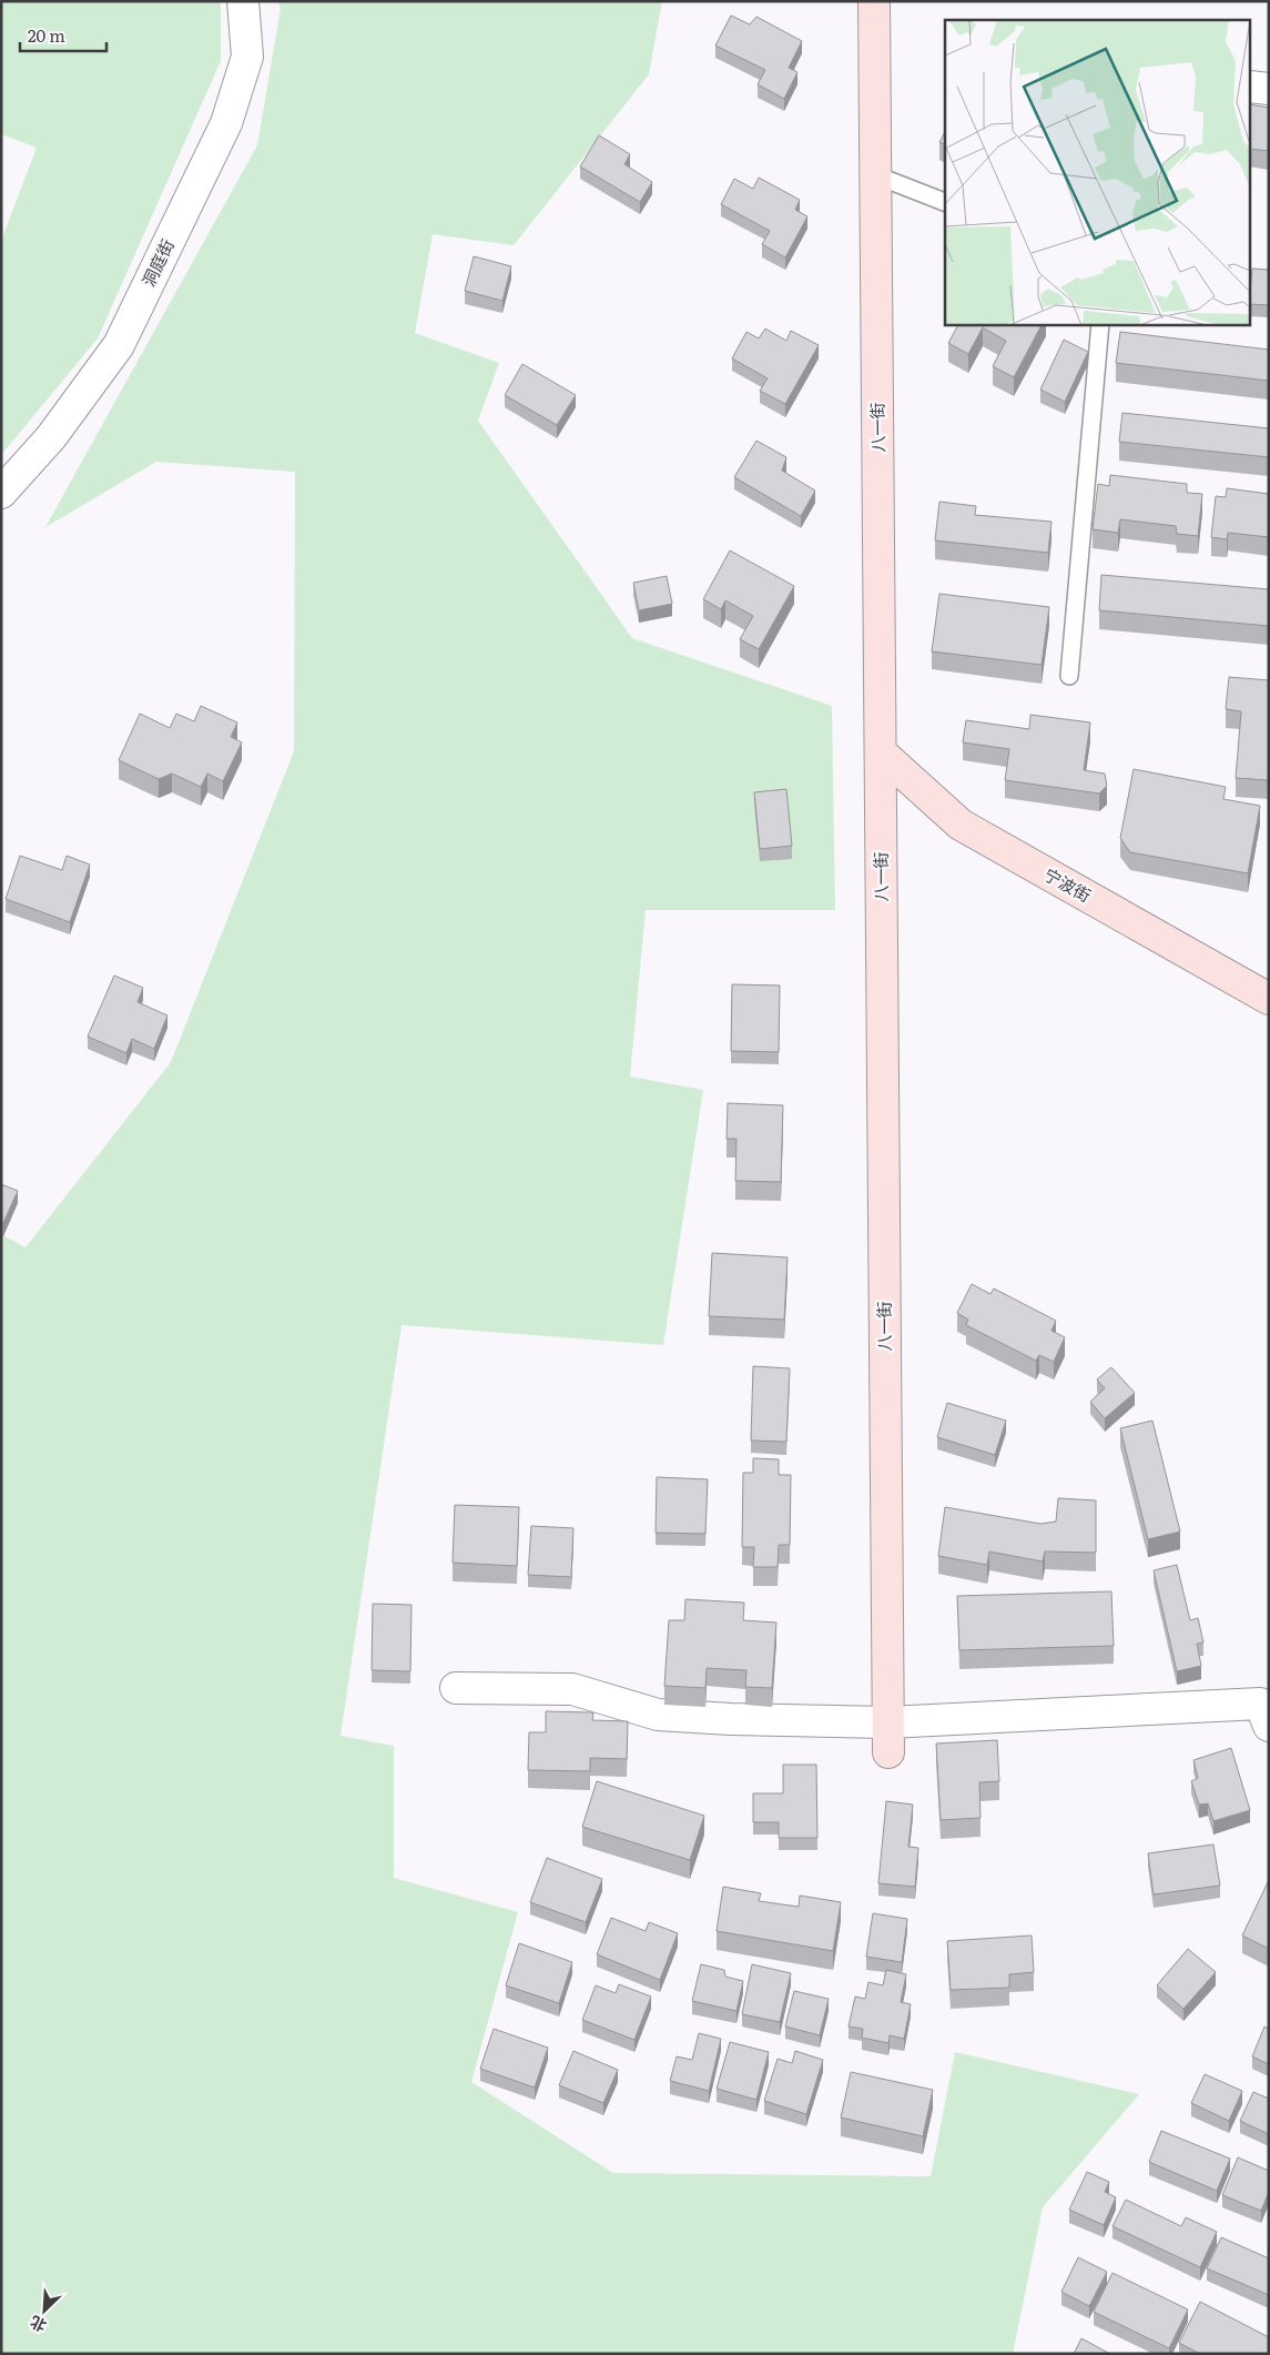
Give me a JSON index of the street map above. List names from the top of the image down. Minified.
{"streets":{"street":["洞庭街","八一街","宁波街"]},"crossings":[["八一街","宁波街"]],"scale_bar":"20 m","north":"bottom left"}
